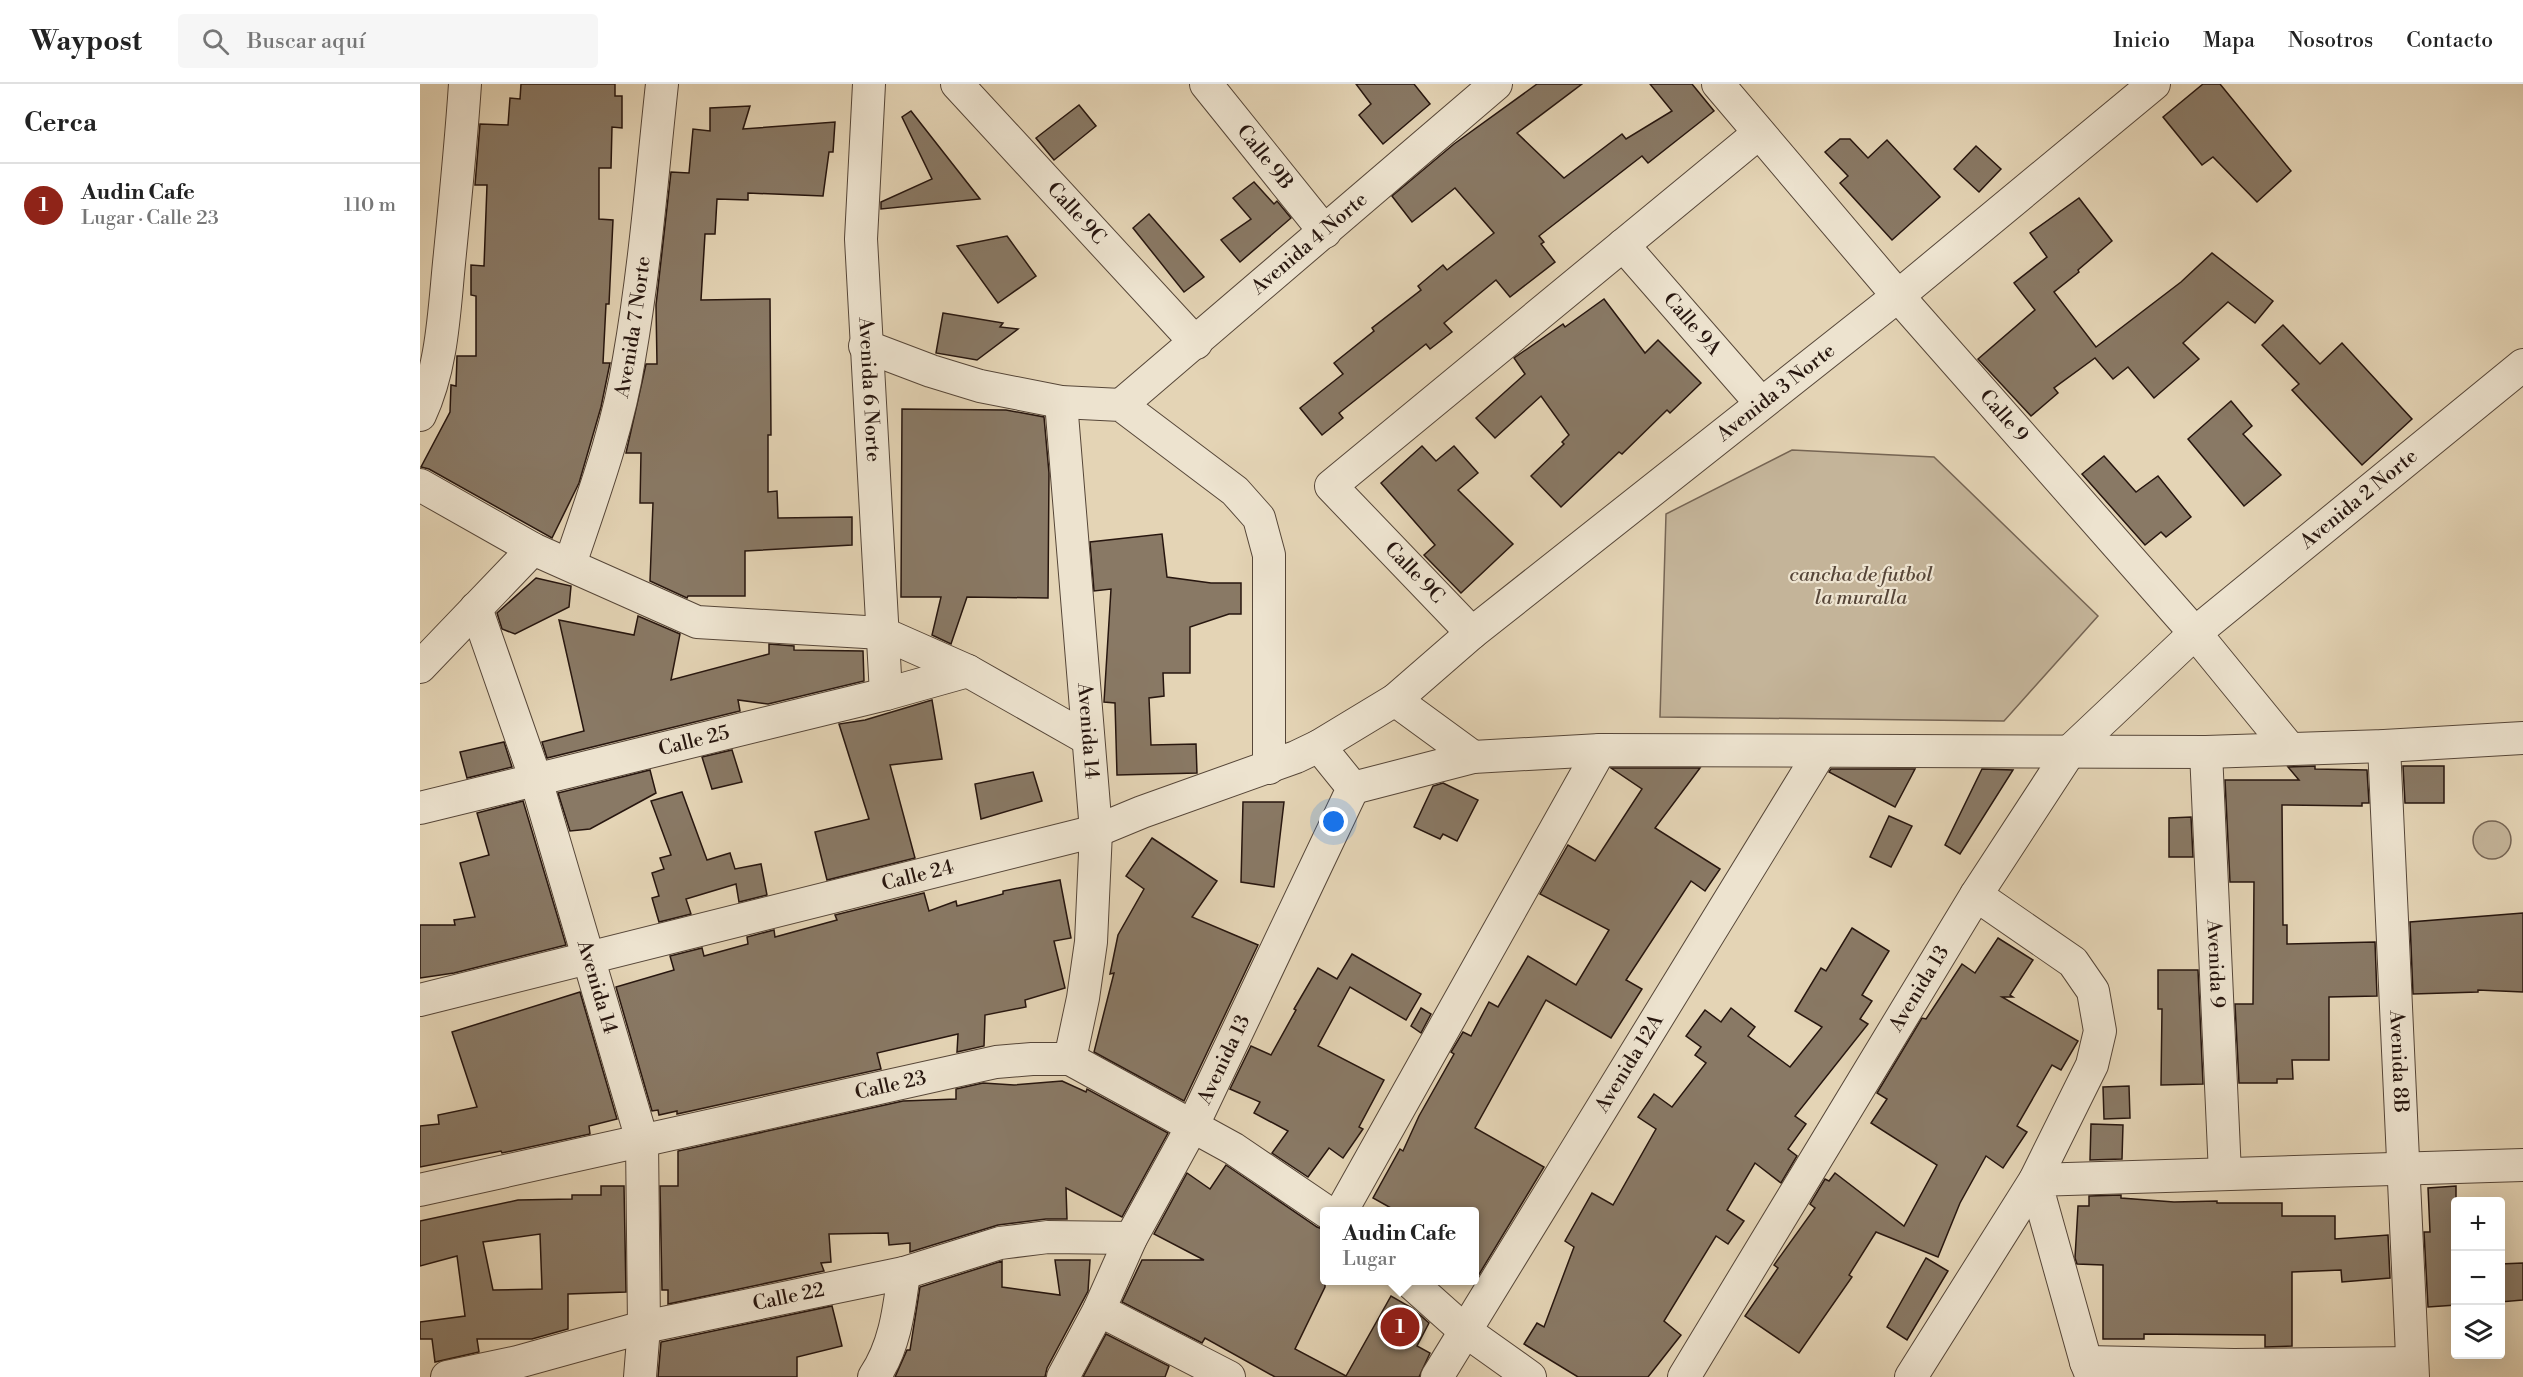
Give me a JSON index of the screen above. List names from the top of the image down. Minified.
{"streets":{"street":["Calle 9B","Calle 9C","Avenida 4 Norte","Calle 9A","Avenida 7 Norte","Avenida 6 Norte","Avenida 3 Norte","Calle 9","Avenida 2 Norte","Avenida 14","Calle 25","Calle 24","Avenida 9","Avenida 13","Avenida 8B","Avenida 12A","Calle 23","Calle 22"]},"crossings":[["Calle 9B","Avenida 4 Norte"],["Calle 9C","Avenida 4 Norte"],["Calle 9C","Calle 9A"],["Calle 9C","Avenida 3 Norte"],["Calle 9A","Avenida 3 Norte"],["Avenida 6 Norte","Calle 25"],["Avenida 3 Norte","Calle 9"],["Avenida 3 Norte","Calle 24"],["Calle 9","Avenida 2 Norte"],["Calle 9","Avenida 13"],["Avenida 2 Norte","Avenida 13"],["Avenida 14","Calle 25"],["Avenida 14","Calle 24"],["Avenida 14","Calle 23"],["Avenida 14","Calle 22"],["Avenida 13","Calle 23"],["Avenida 13","Calle 22"]],"parks":["cancha de futbol la muralla"],"page":{"header":"Waypost","search":"Buscar aquí","nav":["Inicio","Mapa","Nosotros","Contacto"],"heading":"Cerca","list":[{"mark":"1","name":"Audin Cafe","note":"Lugar · Calle 23","value":"110 m"}],"map_buttons":["+","−"],"popup":["Audin Cafe","Lugar"],"pins":"1"}}
